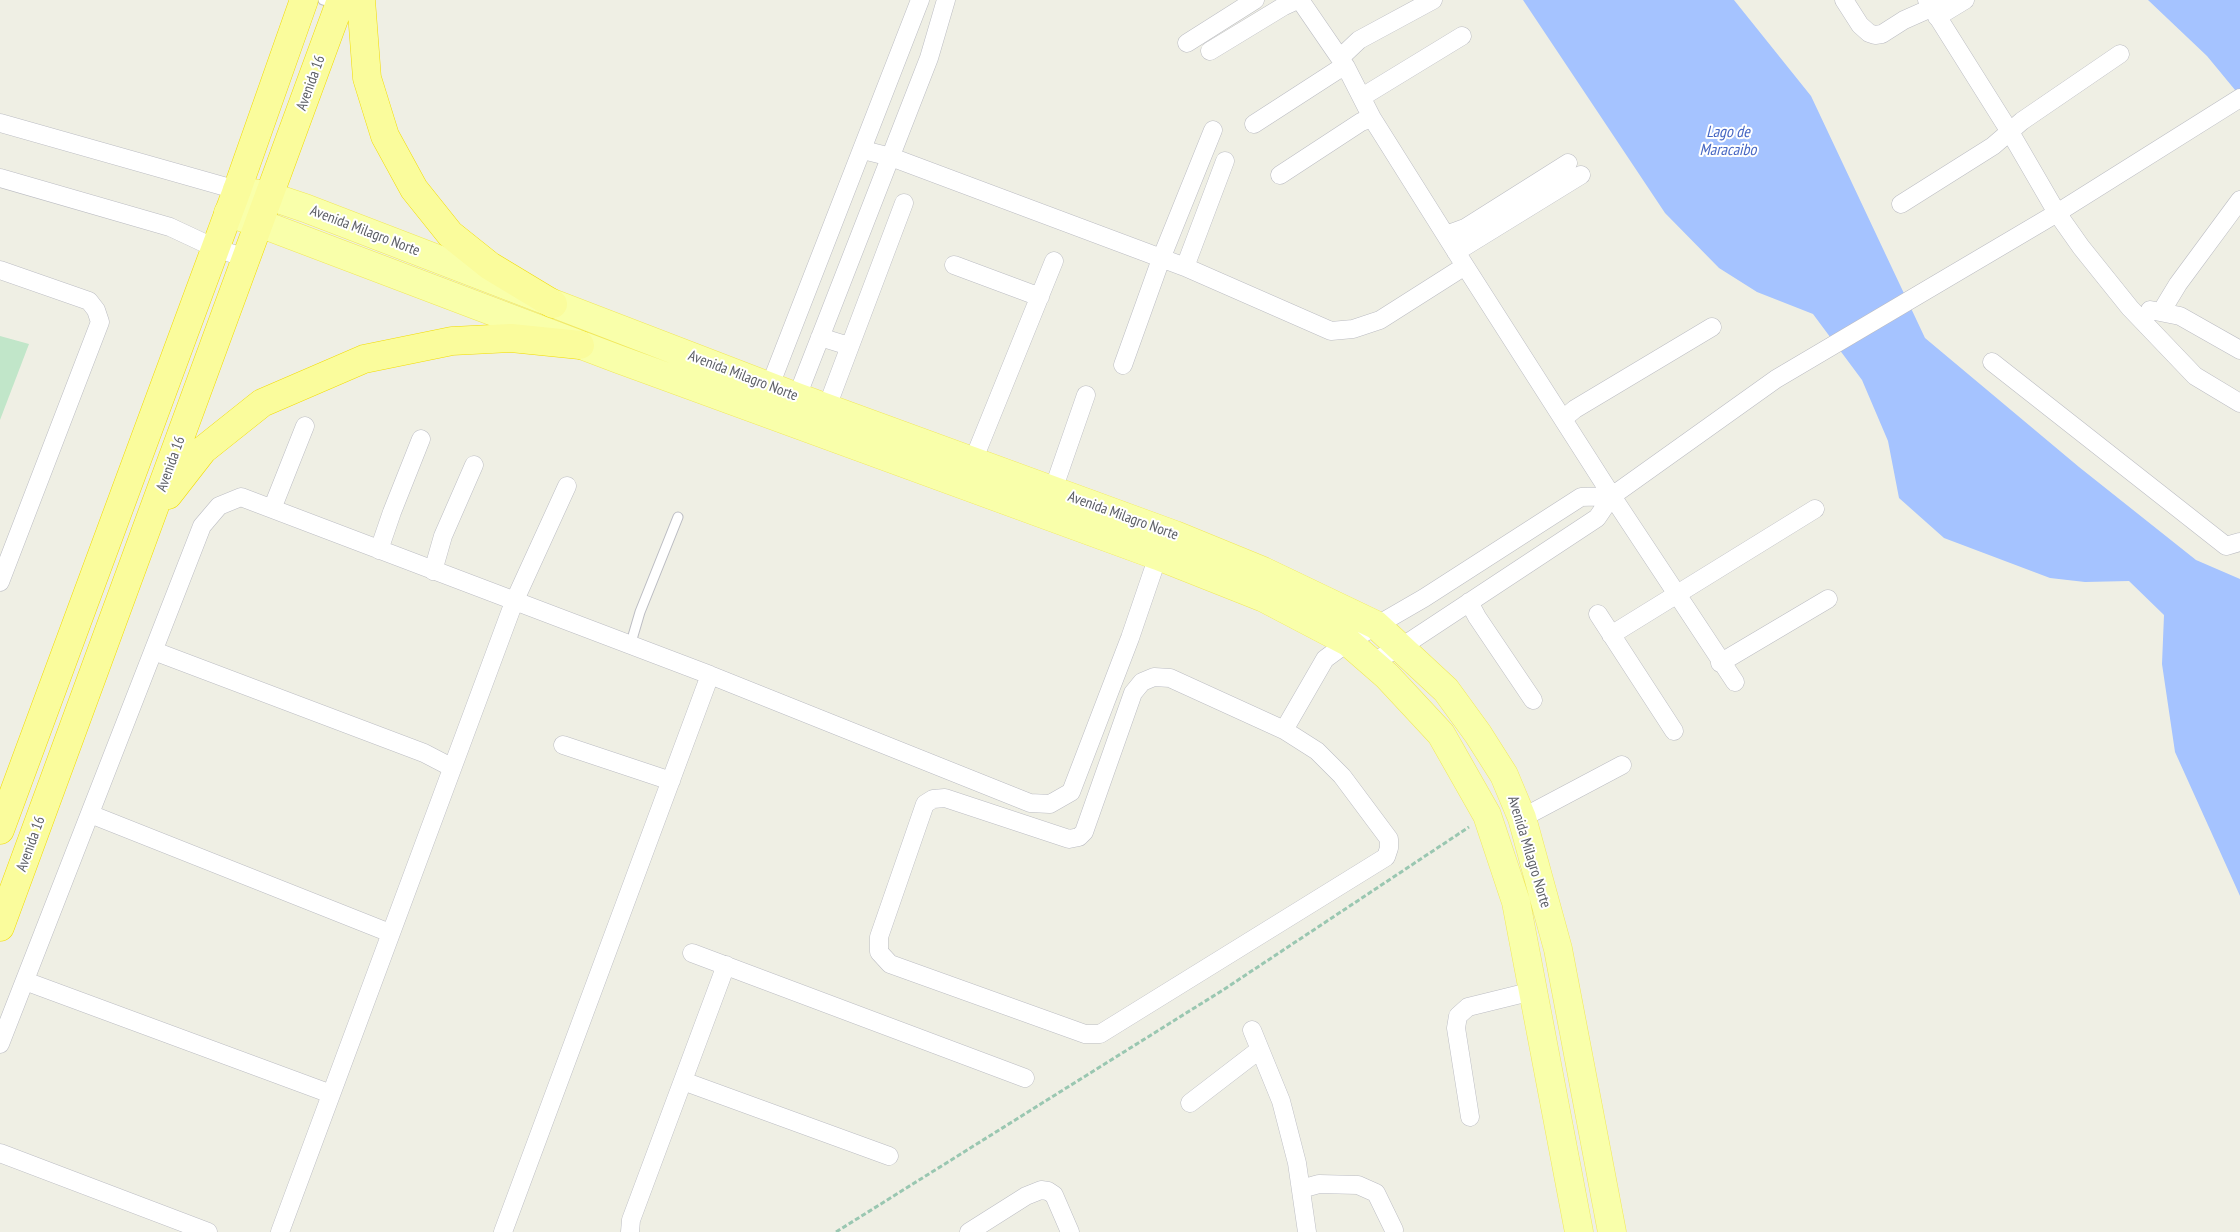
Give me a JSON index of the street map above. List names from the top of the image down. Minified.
{"streets":{"highway":["Avenida 16"],"main road":["Avenida Milagro Norte"]},"crossings":[["Avenida 16","Avenida Milagro Norte"]],"water":["Lago de Maracaibo"]}
